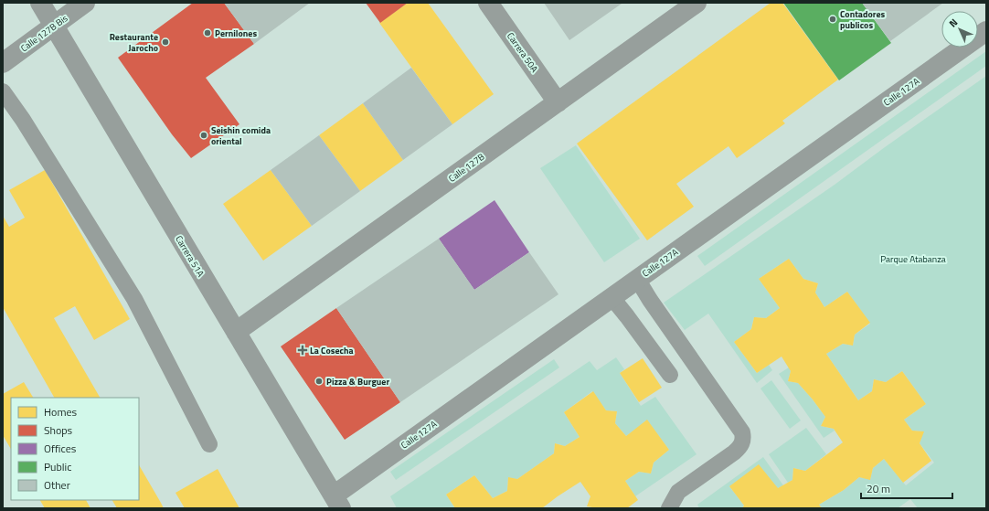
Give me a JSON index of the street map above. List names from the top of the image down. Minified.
{"streets":{"street":["Calle 127B Bis","Carrera 50A","Calle 127A","Calle 127B","Carrera 51A"]},"crossings":[["Calle 127B Bis","Carrera 51A"],["Carrera 50A","Calle 127B"],["Calle 127A","Carrera 51A"],["Calle 127B","Carrera 51A"]],"parks":["Parque Atabanza"],"places":{"other":["Contadores publicos","Pernilones","Restaurante Jarocho","Seishin comida oriental","Pizza & Burguer"],"health":["La Cosecha"]},"legend":["Homes","Shops","Offices","Public","Other"],"scale_bar":"20 m","north":"top left"}
